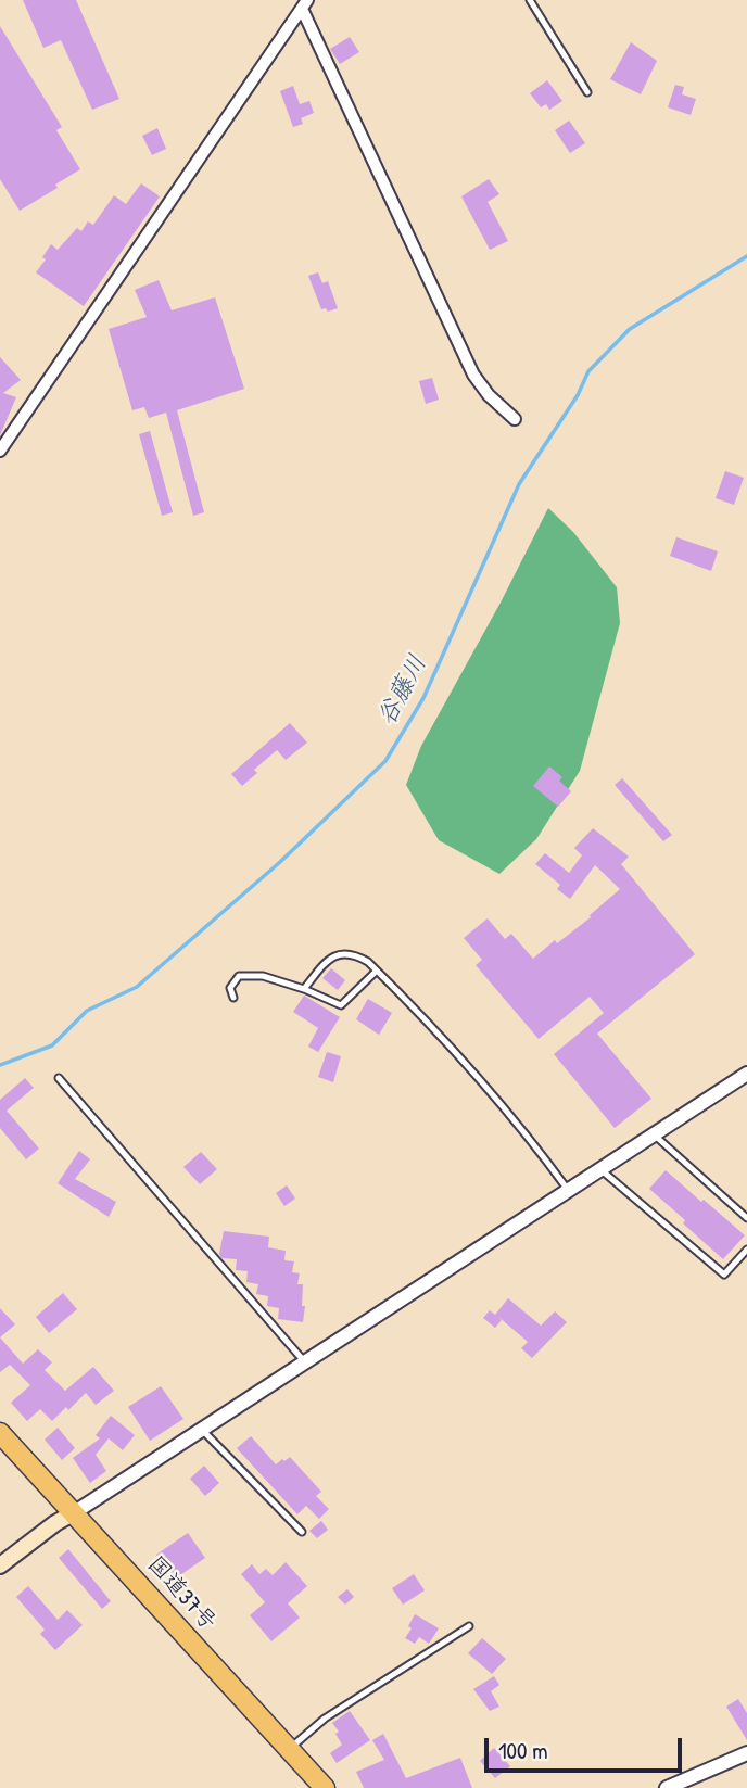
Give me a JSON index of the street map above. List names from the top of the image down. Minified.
{"streets":{"highway":["国道37号"]},"water":["谷藤川"],"scale_bar":"100 m"}
